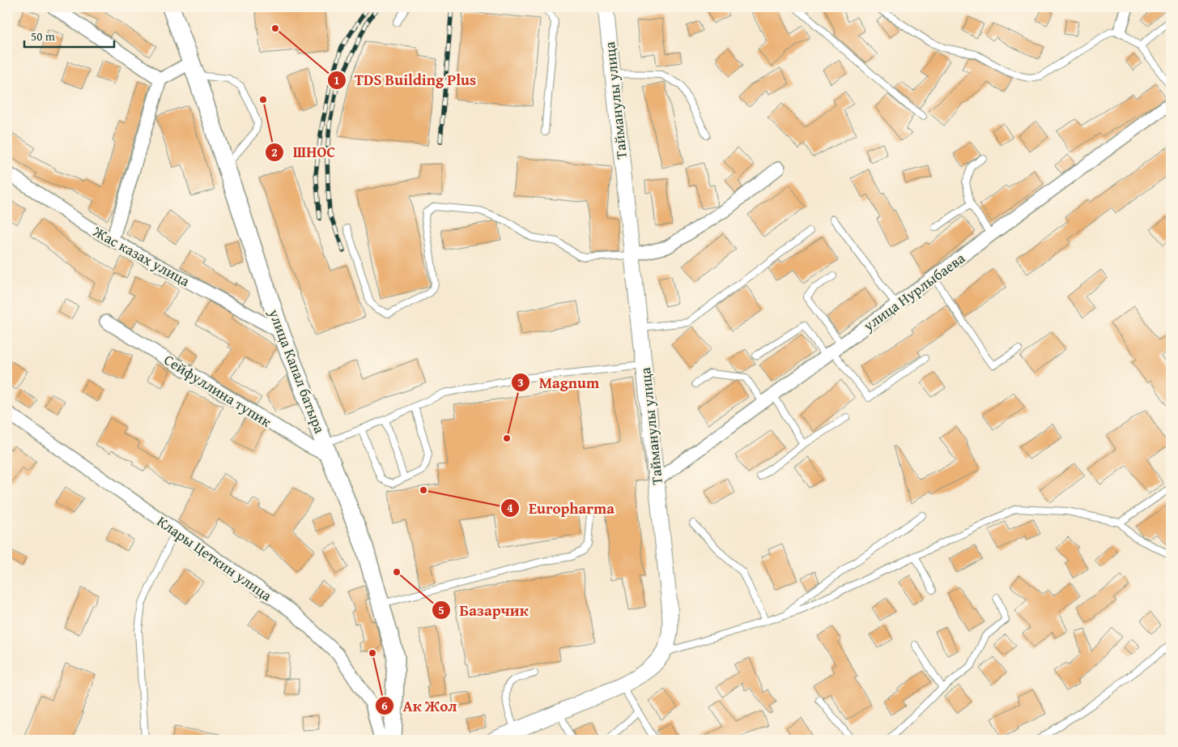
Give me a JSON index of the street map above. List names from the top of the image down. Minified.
{"streets":{"main road":["улица Капал батыра"],"street":["Тайманулы улица","Жас казах улица","улица Нурлыбаева","Сейфуллина тупик","Клары Цеткин улица"]},"crossings":[["Тайманулы улица","улица Нурлыбаева"],["Жас казах улица","улица Капал батыра"],["улица Капал батыра","Сейфуллина тупик"]],"places":["TDS Building Plus","ШНОС","Magnum","Europharma","Базарчик","Ак Жол"],"scale_bar":"50 m"}
